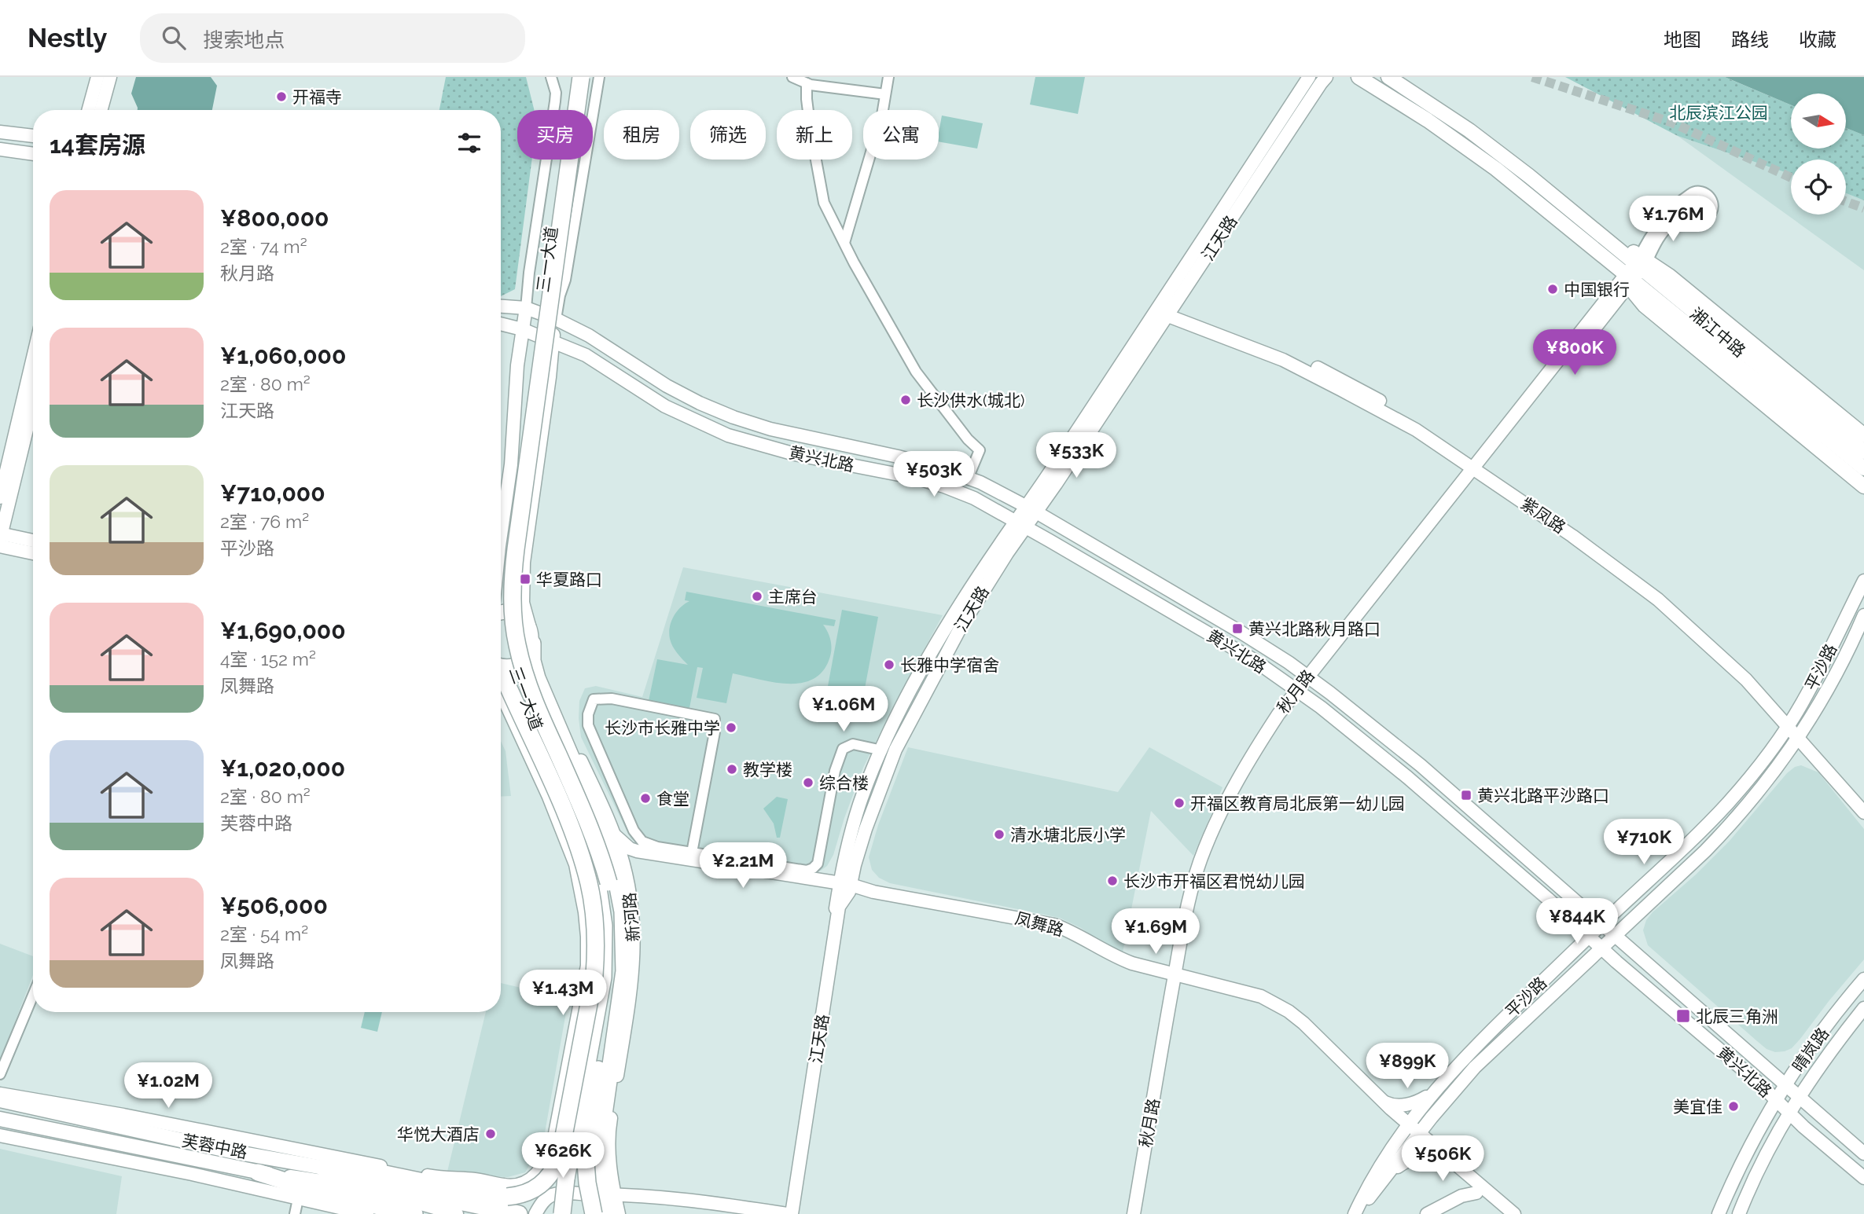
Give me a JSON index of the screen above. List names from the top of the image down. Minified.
{"streets":{"highway":["三一大道"],"main road":["湘江中路","芙蓉中路"],"street":["江天路","黄兴北路","紫凤路","平沙路","秋月路","新河路","凤舞路","晴岚路"]},"crossings":[["江天路","黄兴北路"],["江天路","紫凤路"],["江天路","凤舞路"],["湘江中路","秋月路"],["黄兴北路","平沙路"],["黄兴北路","秋月路"],["黄兴北路","新河路"],["黄兴北路","晴岚路"],["紫凤路","平沙路"],["紫凤路","秋月路"],["平沙路","凤舞路"],["秋月路","凤舞路"],["新河路","凤舞路"]],"parks":["北辰滨江公园"],"places":{"other":["开福寺","中国银行","长沙供水(城北)","主席台","长雅中学宿舍","长沙市长雅中学","教学楼","综合楼","食堂","开福区教育局北辰第一幼儿园","清水塘北辰小学","长沙市开福区君悦幼儿园","美宜佳","华悦大酒店"],"transit":["华夏路口","黄兴北路秋月路口","黄兴北路平沙路口","北辰三角洲"]},"north":"right","page":{"header":"Nestly","search":"搜索地点","nav":["地图","路线","收藏"],"chip":["买房","租房","筛选","新上","公寓"],"heading":"14套房源","list":[{"name":"¥800,000","note":"2室 · 74 m² · 秋月路"},{"name":"¥1,060,000","note":"2室 · 80 m² · 江天路"},{"name":"¥710,000","note":"2室 · 76 m² · 平沙路"},{"name":"¥1,690,000","note":"4室 · 152 m² · 凤舞路"},{"name":"¥1,020,000","note":"2室 · 80 m² · 芙蓉中路"},{"name":"¥506,000","note":"2室 · 54 m² · 凤舞路"}],"price":["¥1.76M","¥800K","¥533K","¥503K","¥1.06M","¥710K","¥2.21M","¥844K","¥1.69M","¥1.43M","¥899K","¥1.02M","¥626K","¥506K"]}}
